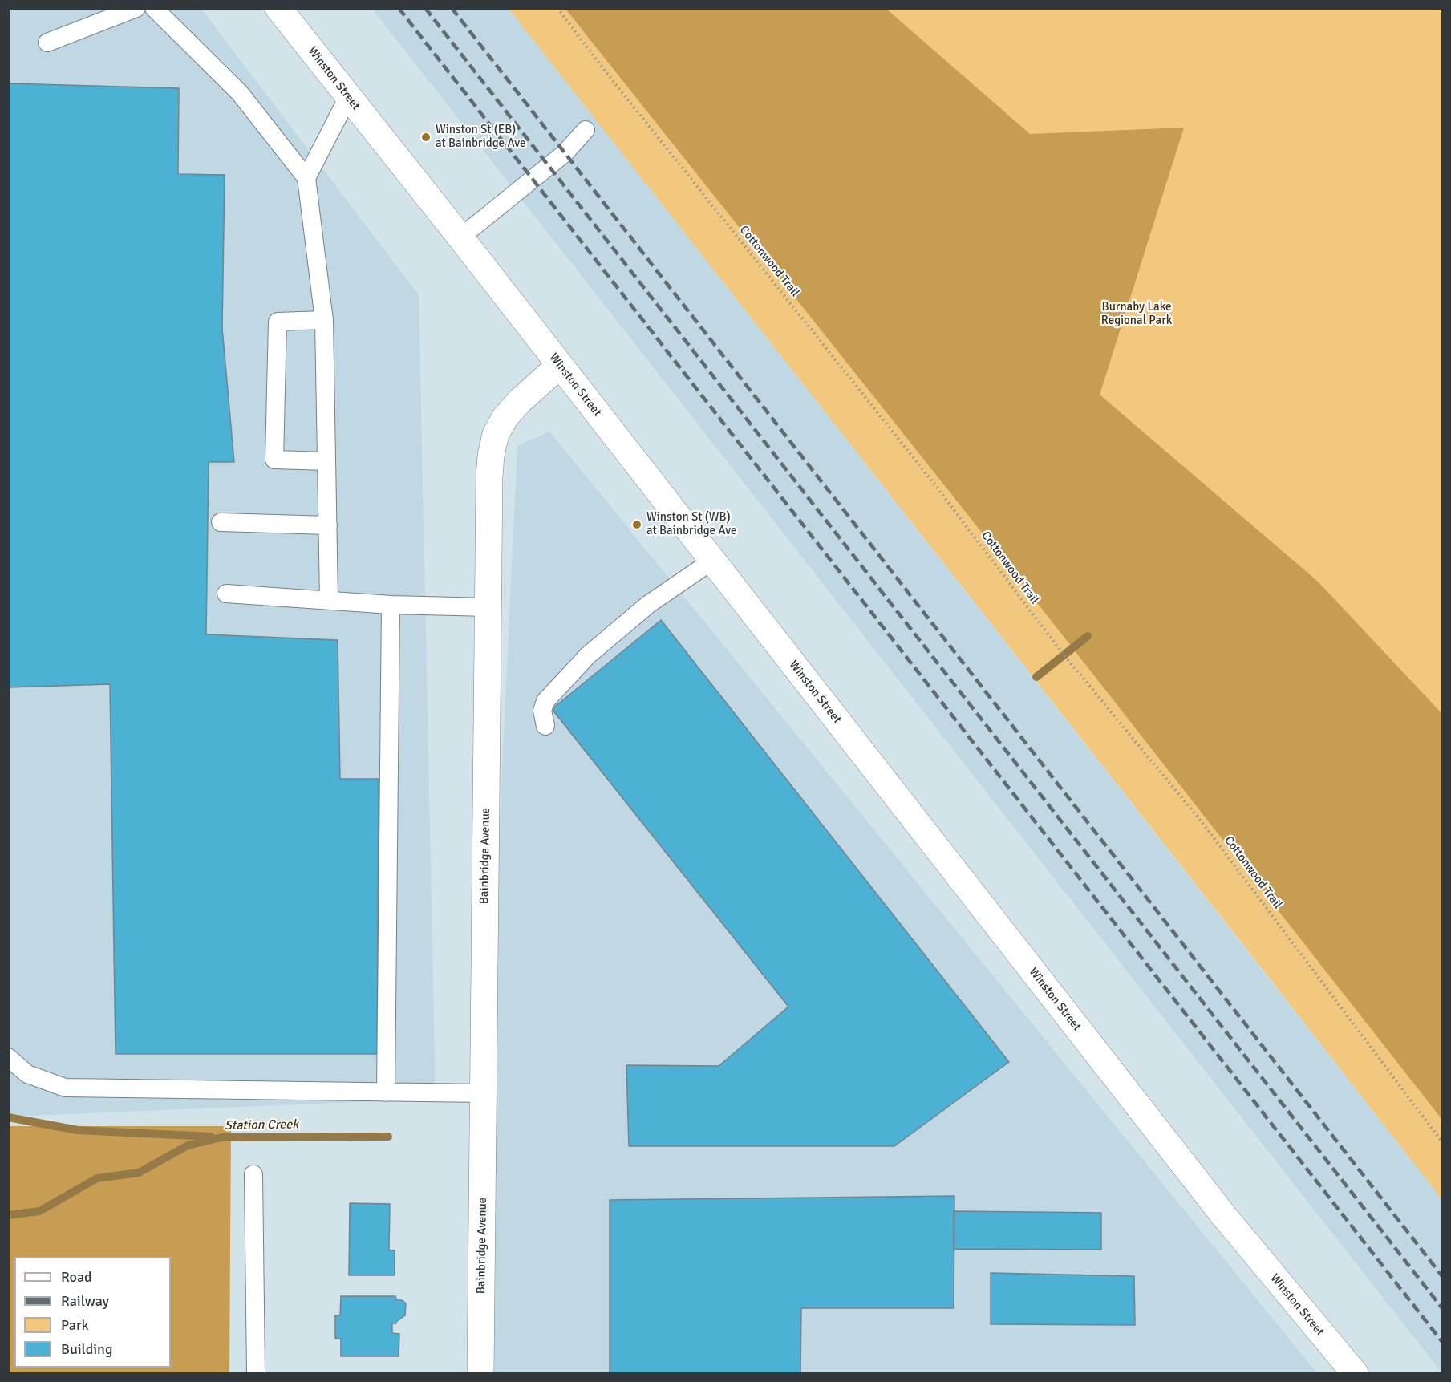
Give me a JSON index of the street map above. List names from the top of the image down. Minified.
{"streets":{"street":["Winston Street","Bainbridge Avenue"],"path":["Cottonwood Trail"]},"crossings":[["Winston Street","Bainbridge Avenue"]],"water":["Station Creek"],"parks":["Burnaby Lake Regional Park"],"places":["Winston St (EB) at Bainbridge Ave","Winston St (WB) at Bainbridge Ave"],"legend":["Road","Railway","Park","Building"]}
